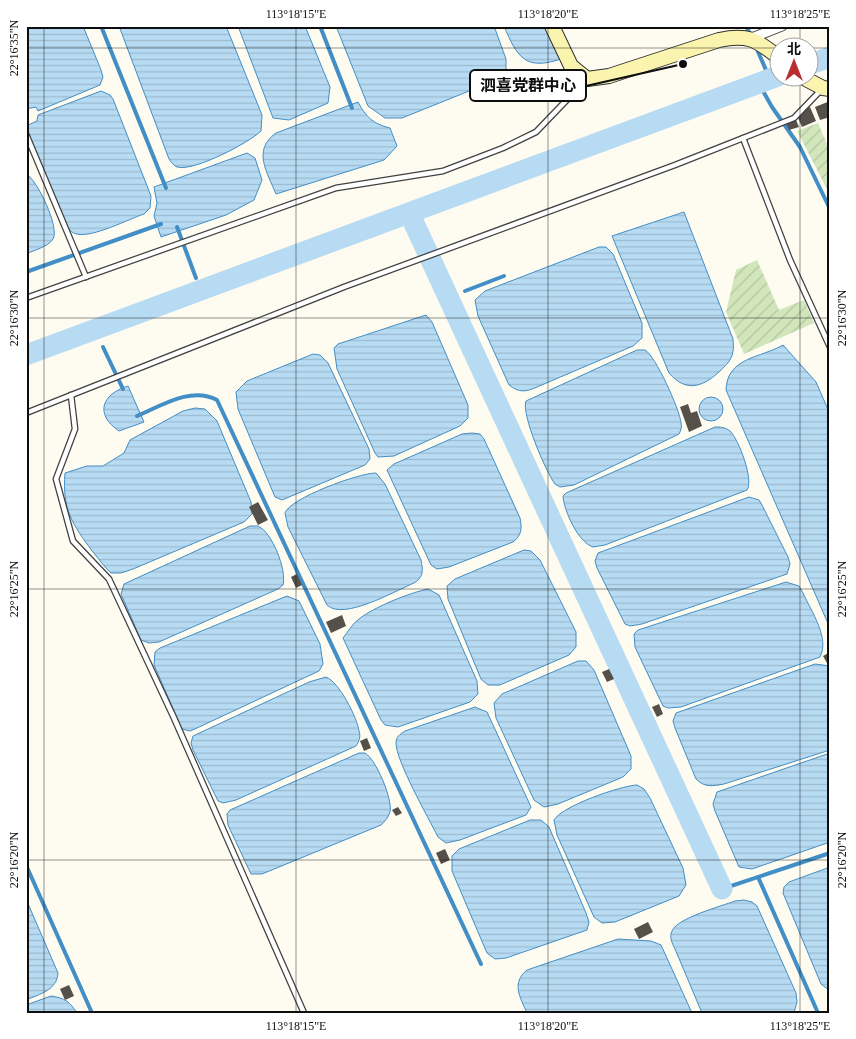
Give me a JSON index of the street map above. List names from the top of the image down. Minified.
{"places":["泗喜党群中心"],"north":"top","coordinates":["113°18'15\"E","113°18'20\"E","113°18'25\"E","22°16'35\"N","22°16'30\"N","22°16'25\"N","22°16'20\"N"]}
